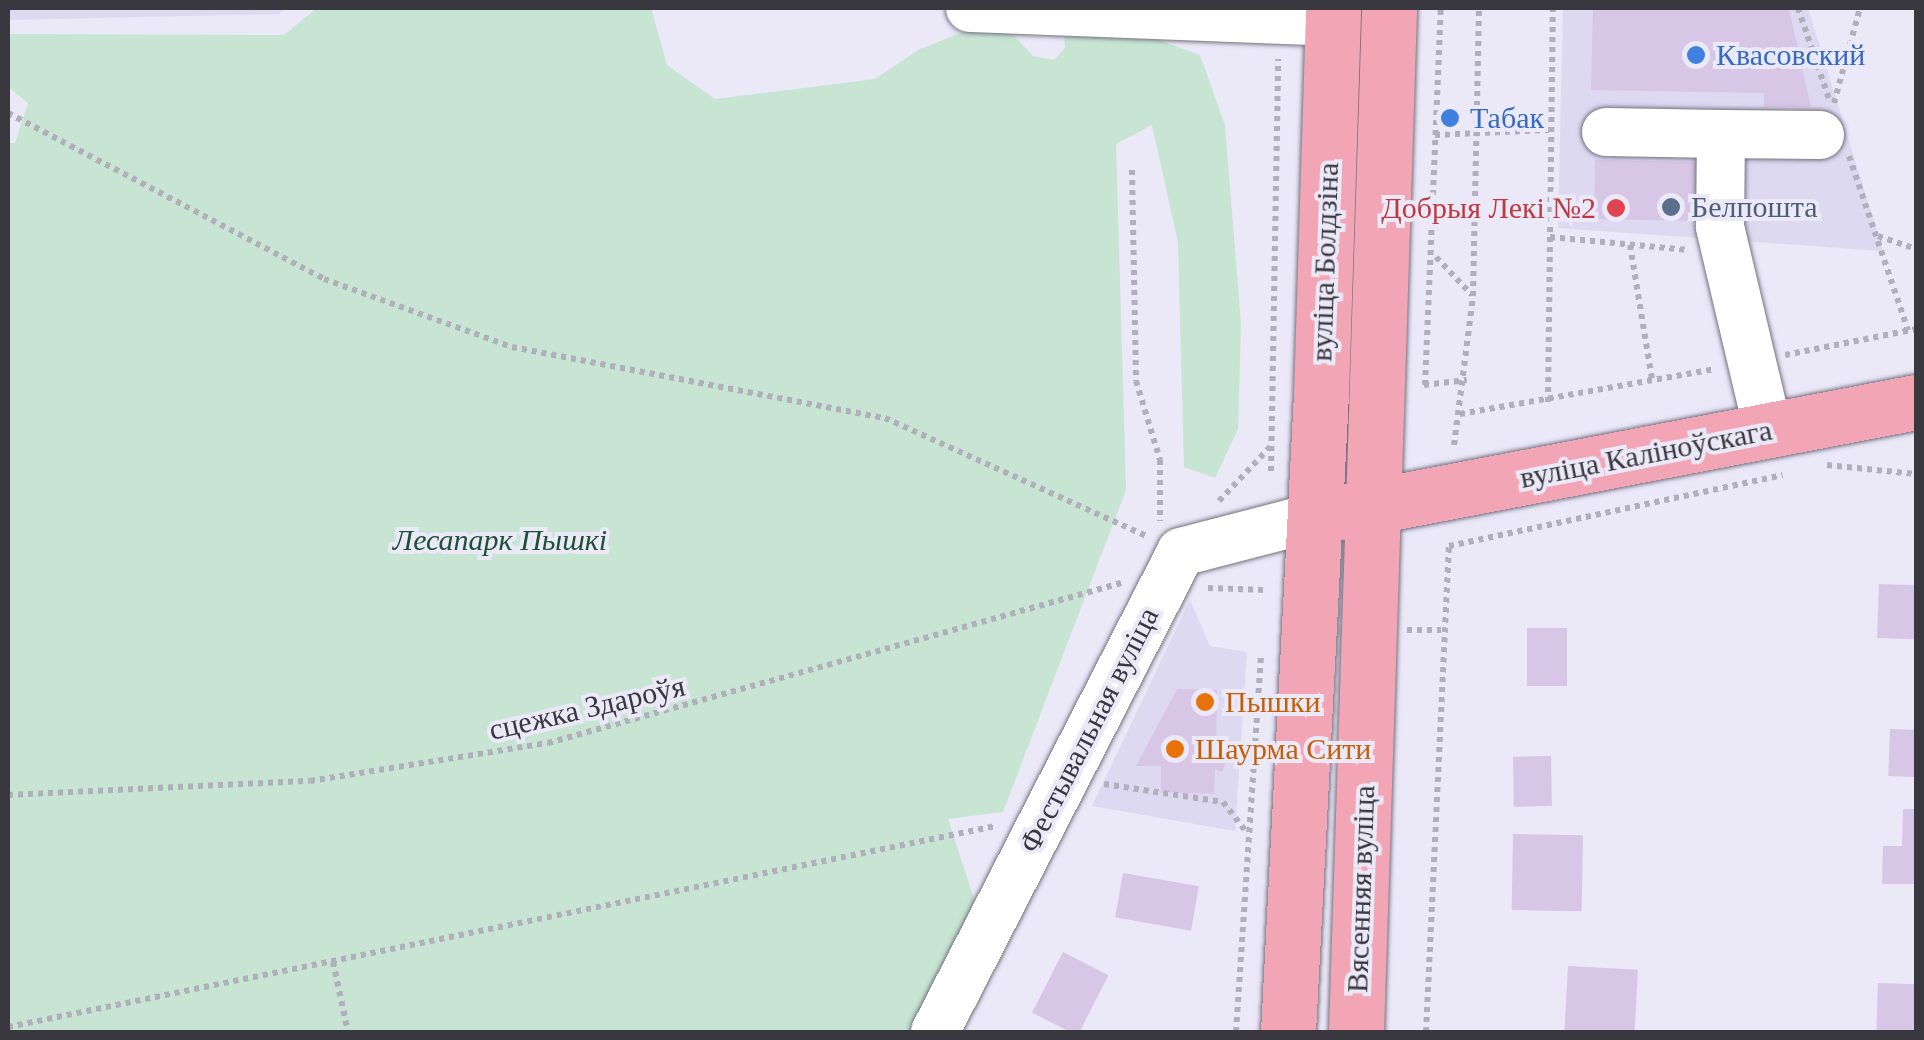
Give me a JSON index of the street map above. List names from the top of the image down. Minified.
{"streets":{"main road":["вуліца Болдзіна","вуліца Каліноўскага","Вясенняя вуліца"],"street":["Фестывальная вуліца"],"path":["сцежка Здароўя"]},"crossings":[["вуліца Болдзіна","вуліца Каліноўскага"],["вуліца Болдзіна","Вясенняя вуліца"],["вуліца Каліноўскага","Вясенняя вуліца"],["сцежка Здароўя","Фестывальная вуліца"]],"parks":["Лесапарк Пышкі"],"places":["Квасовский","Табак","Белпошта","Добрыя Лекі №2","Пышки","Шаурма Сити"]}
